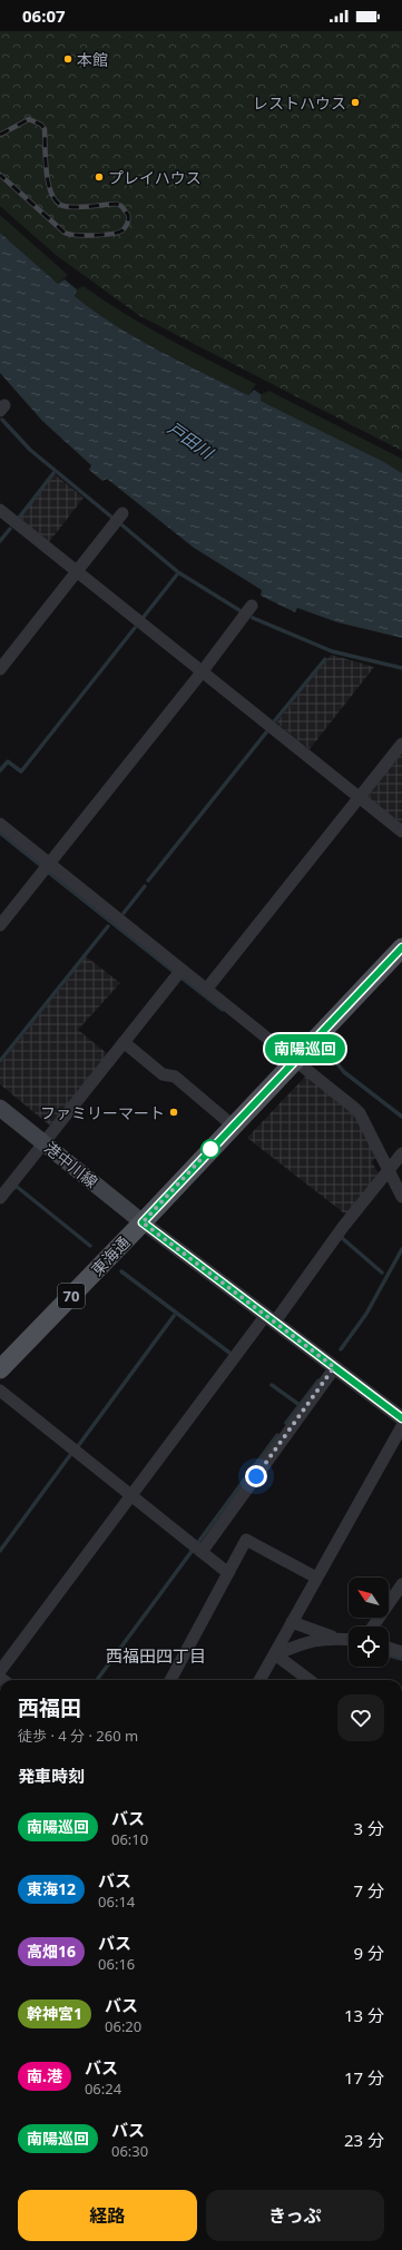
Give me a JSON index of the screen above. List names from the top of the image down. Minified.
{"streets":{"main road":["港中川線","東海通","70"]},"crossings":[["港中川線","東海通"]],"districts":["西福田四丁目"],"water":["戸田川"],"places":["本館","レストハウス","プレイハウス","ファミリーマート"],"lines":["bus line 南陽巡回"],"north":"top left","page":{"status":"06:07","on_map":"南陽巡回","heading":[["西福田","徒歩 · 4 分 · 260 m"],"発車時刻"],"list":[{"mark":"南陽巡回","name":"バス","note":"06:10","value":"3 分"},{"mark":"東海12","name":"バス","note":"06:14","value":"7 分"},{"mark":"高畑16","name":"バス","note":"06:16","value":"9 分"},{"mark":"幹神宮1","name":"バス","note":"06:20","value":"13 分"},{"mark":"南.港","name":"バス","note":"06:24","value":"17 分"},{"mark":"南陽巡回","name":"バス","note":"06:30","value":"23 分"}],"buttons":["経路","きっぷ"]}}
